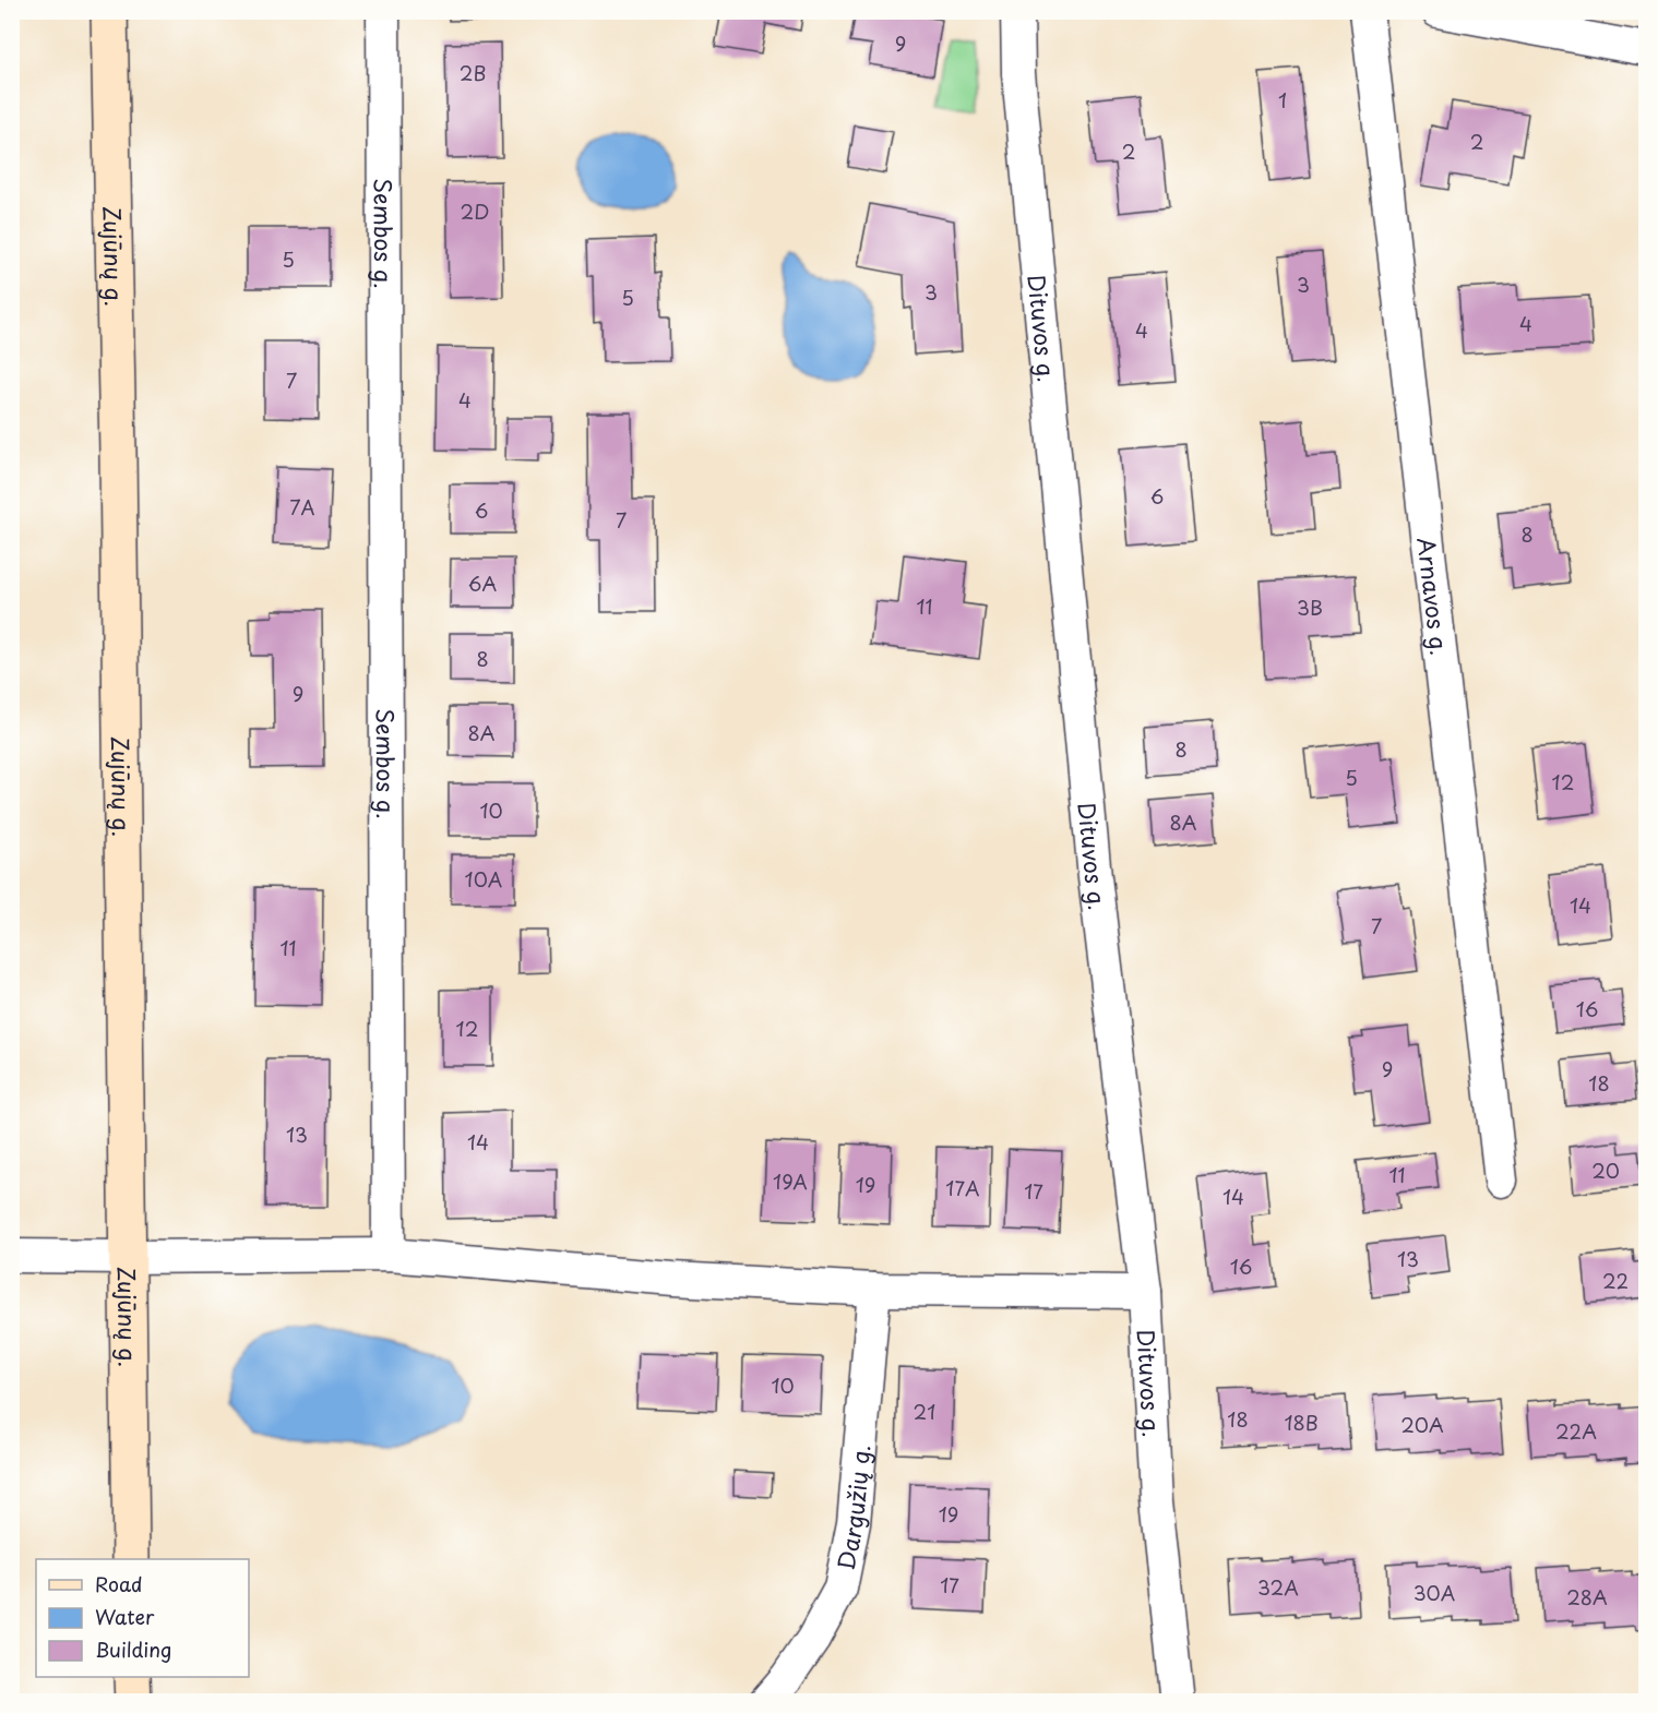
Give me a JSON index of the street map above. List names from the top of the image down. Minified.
{"streets":{"main road":["Zujūnų g."],"street":["Sembos g.","Dituvos g.","Arnavos g.","Dargužių g."]},"house_numbers":["9","2B","1","2","2","2D","5","3","3","5","4","4","7","4","6","7A","6","7","8","6A","11","3B","8","9","8A","8","5","12","10","8A","10A","14","7","11","16","12","9","18","13","14","20","11","19A","19","17A","17","14","13","16","22","10","21","18","18B","20A","22A","19","17","32A","30A","28A"],"legend":["Road","Water","Building"]}
